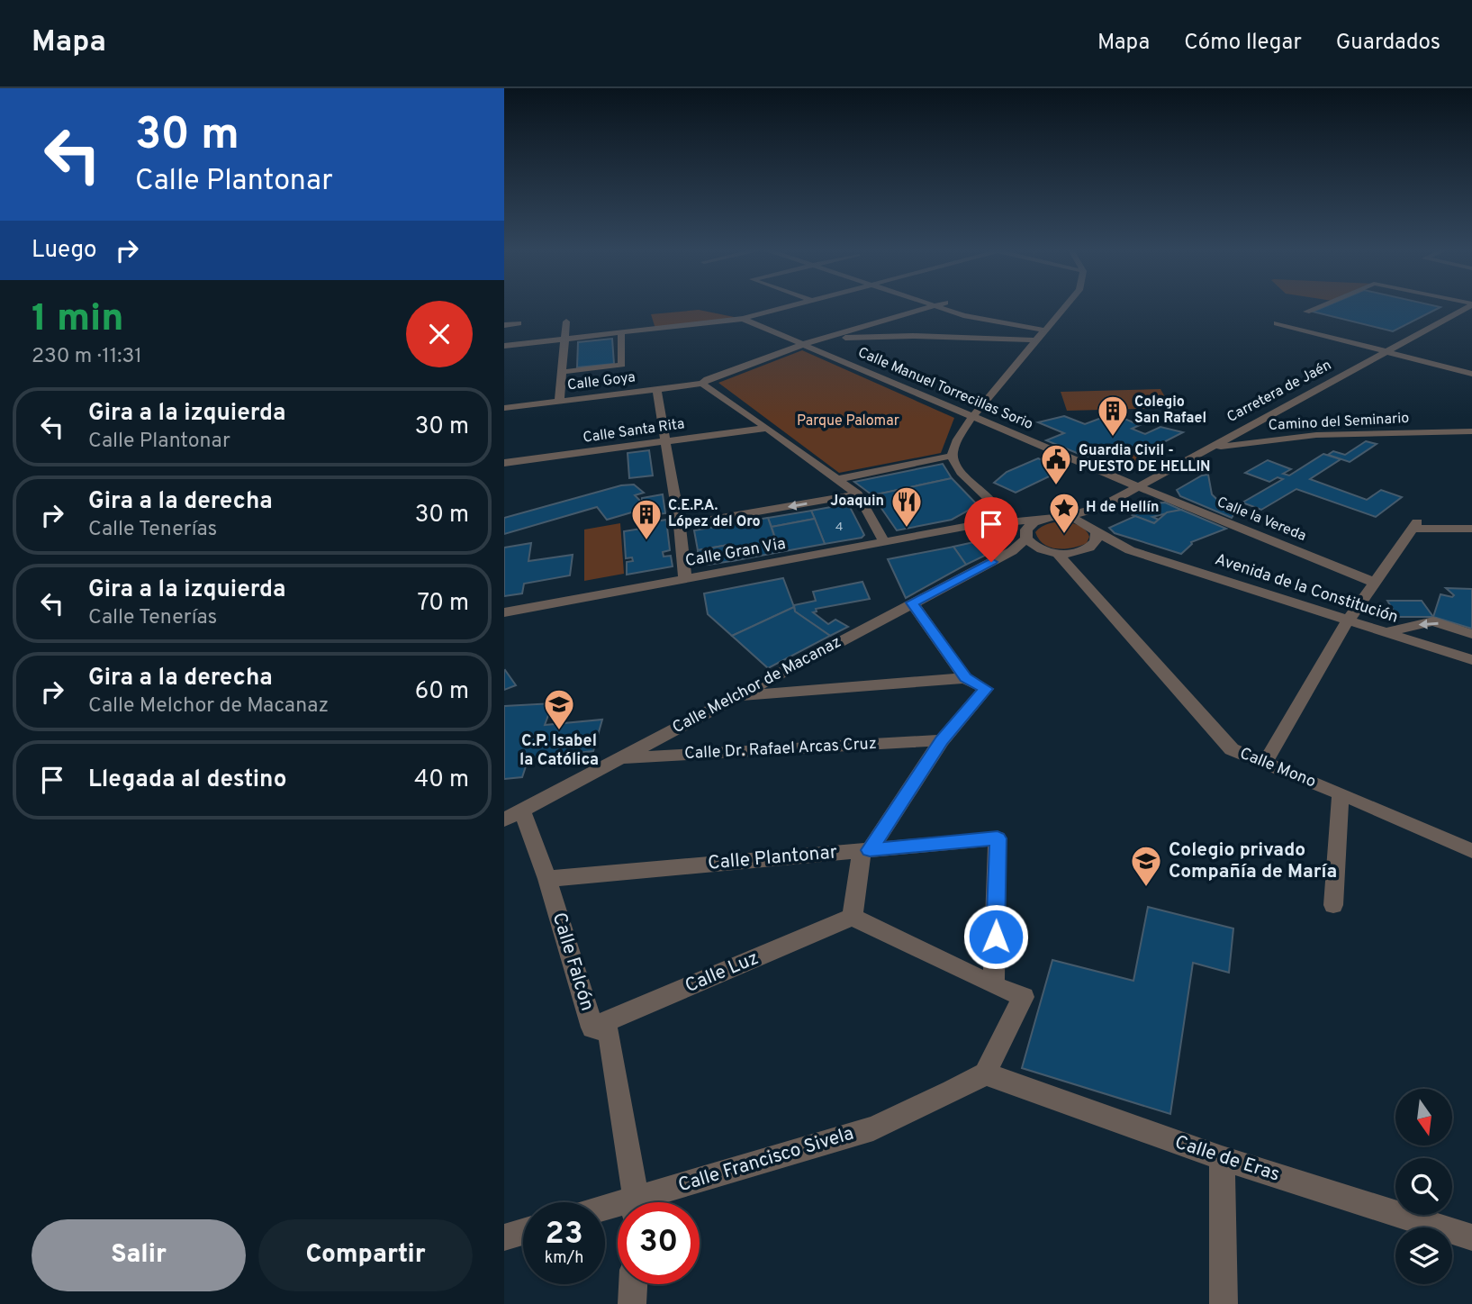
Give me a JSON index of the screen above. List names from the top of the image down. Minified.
{"streets":{"street":["Calle Goya","Calle Manuel Torrecillas Sorio","Carretera de Jaén","Camino del Seminario","Calle Santa Rita","Calle la Vereda","Calle Gran Via","Avenida de la Constitución","Calle Melchor de Macanaz","Calle Dr. Rafael Arcas Cruz","Calle Mono","Calle Plantonar","Calle Falcón","Calle Luz","Calle de Eras","Calle Francisco Sivela"]},"crossings":[["Calle Goya","Calle Manuel Torrecillas Sorio"],["Calle Manuel Torrecillas Sorio","Carretera de Jaén"],["Calle Manuel Torrecillas Sorio","Calle la Vereda"],["Carretera de Jaén","Camino del Seminario"],["Carretera de Jaén","Calle la Vereda"],["Carretera de Jaén","Calle Gran Via"],["Carretera de Jaén","Avenida de la Constitución"],["Calle Gran Via","Avenida de la Constitución"],["Calle Gran Via","Calle Melchor de Macanaz"],["Calle Melchor de Macanaz","Calle Dr. Rafael Arcas Cruz"],["Calle Melchor de Macanaz","Calle Falcón"],["Calle Plantonar","Calle Falcón"],["Calle Falcón","Calle Luz"],["Calle de Eras","Calle Francisco Sivela"]],"parks":["Parque Palomar"],"places":{"building":["Colegio San Rafael","C.E.P.A. López del Oro"],"public building":["Guardia Civil - PUESTO DE HELLIN"],"restaurant":["Joaquin"],"place":["H de Hellín"],"school or university":["C.P. Isabel la Católica","Colegio privado Compañía de María"]},"house_numbers":["4"],"north":"bottom","page":{"header":"Mapa","nav":["Mapa","Cómo llegar","Guardados"],"turn":["30 m","Calle Plantonar"],"then":"Luego","heading":["1 min","230 m · 11:31"],"list":[{"name":"Gira a la izquierda","note":"Calle Plantonar","value":"30 m"},{"name":"Gira a la derecha","note":"Calle Tenerías","value":"30 m"},{"name":"Gira a la izquierda","note":"Calle Tenerías","value":"70 m"},{"name":"Gira a la derecha","note":"Calle Melchor de Macanaz","value":"60 m"},{"name":"Llegada al destino","value":"40 m"}],"speed":"23 km/h","limit":"30","buttons":["Salir","Compartir"]}}
